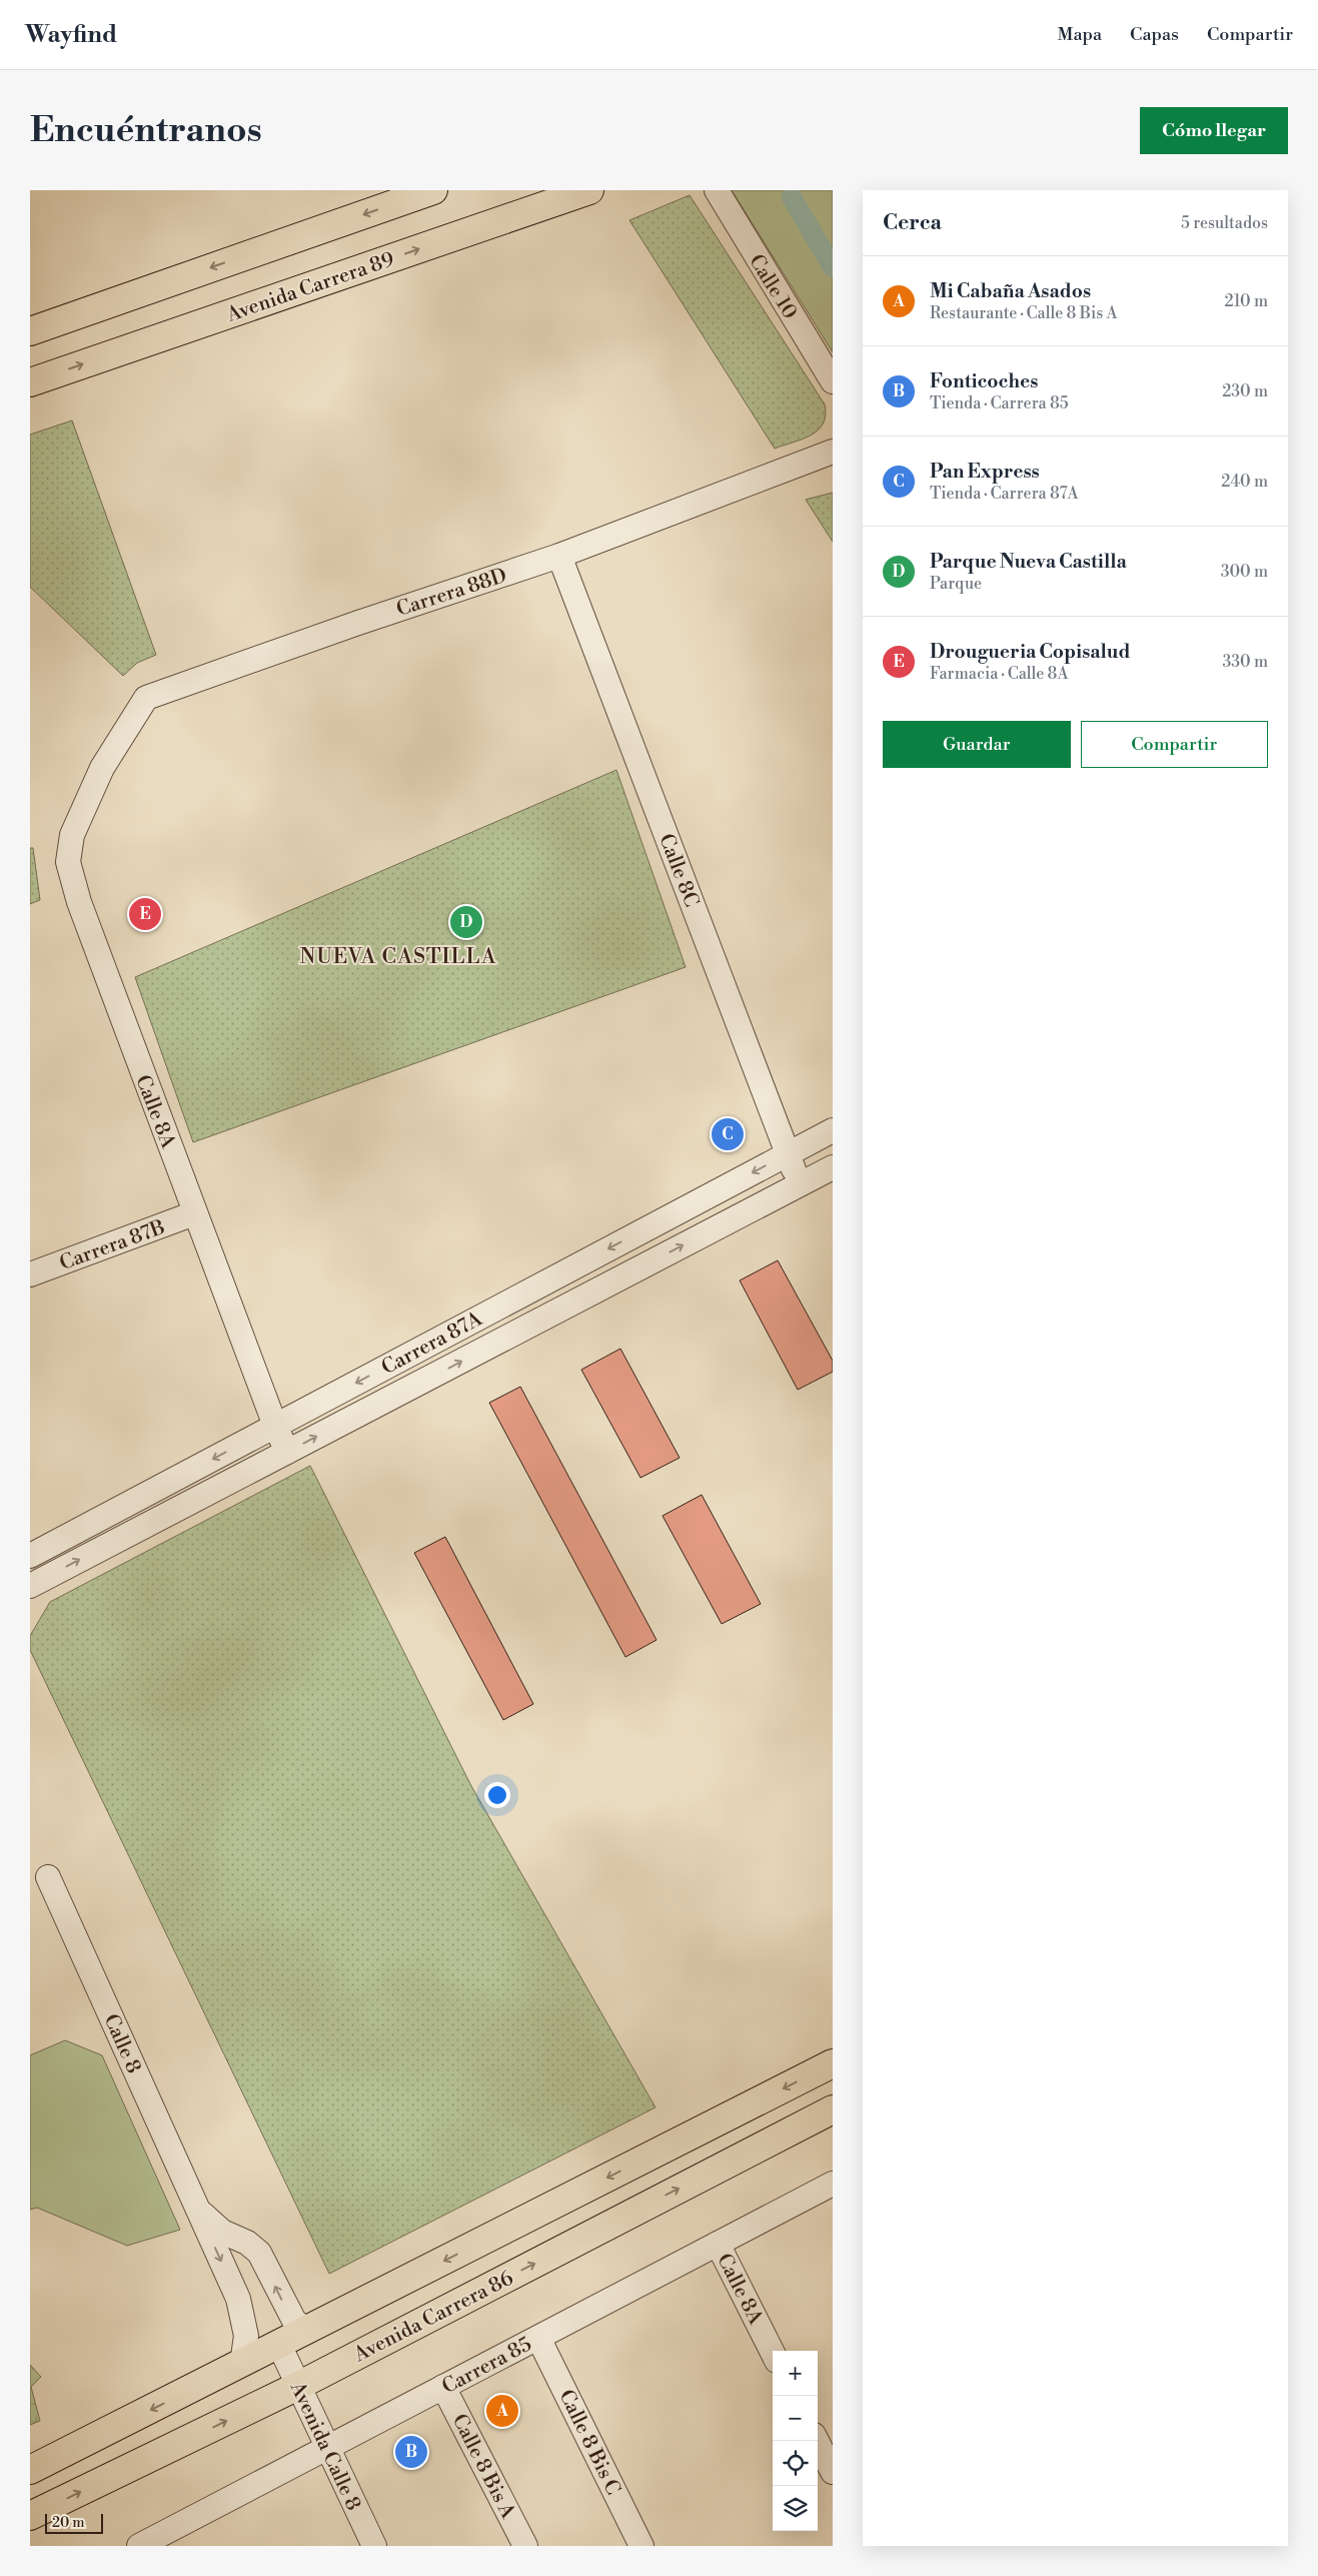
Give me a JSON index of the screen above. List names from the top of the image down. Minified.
{"streets":{"main road":["Avenida Carrera 89","Avenida Carrera 86"],"street":["Calle 10","Carrera 88D","Calle 8C","Calle 8A","Carrera 87B","Carrera 87A","Calle 8","Carrera 85","Calle 8 Bis C","Avenida Calle 8","Calle 8 Bis A"]},"crossings":[["Carrera 88D","Calle 8C"],["Carrera 88D","Calle 8A"],["Calle 8C","Carrera 87A"],["Calle 8A","Carrera 87B"],["Calle 8A","Carrera 87A"],["Calle 8A","Carrera 85"],["Avenida Carrera 86","Avenida Calle 8"],["Carrera 85","Calle 8 Bis C"],["Carrera 85","Avenida Calle 8"],["Carrera 85","Calle 8 Bis A"]],"districts":["NUEVA CASTILLA"],"scale_bar":"20 m","page":{"header":"Wayfind","nav":["Mapa","Capas","Compartir"],"buttons":["Cómo llegar",["Guardar","Compartir"]],"title":"Encuéntranos","heading":["Cerca","5 resultados"],"list":[{"mark":"A","name":"Mi Cabaña Asados","note":"Restaurante · Calle 8 Bis A","value":"210 m"},{"mark":"B","name":"Fonticoches","note":"Tienda · Carrera 85","value":"230 m"},{"mark":"C","name":"Pan Express","note":"Tienda · Carrera 87A","value":"240 m"},{"mark":"D","name":"Parque Nueva Castilla","note":"Parque","value":"300 m"},{"mark":"E","name":"Drougueria Copisalud","note":"Farmacia · Calle 8A","value":"330 m"}],"pins":["E","D","C","A","B"],"map_buttons":["+","−"],"scale":"20 m"}}
